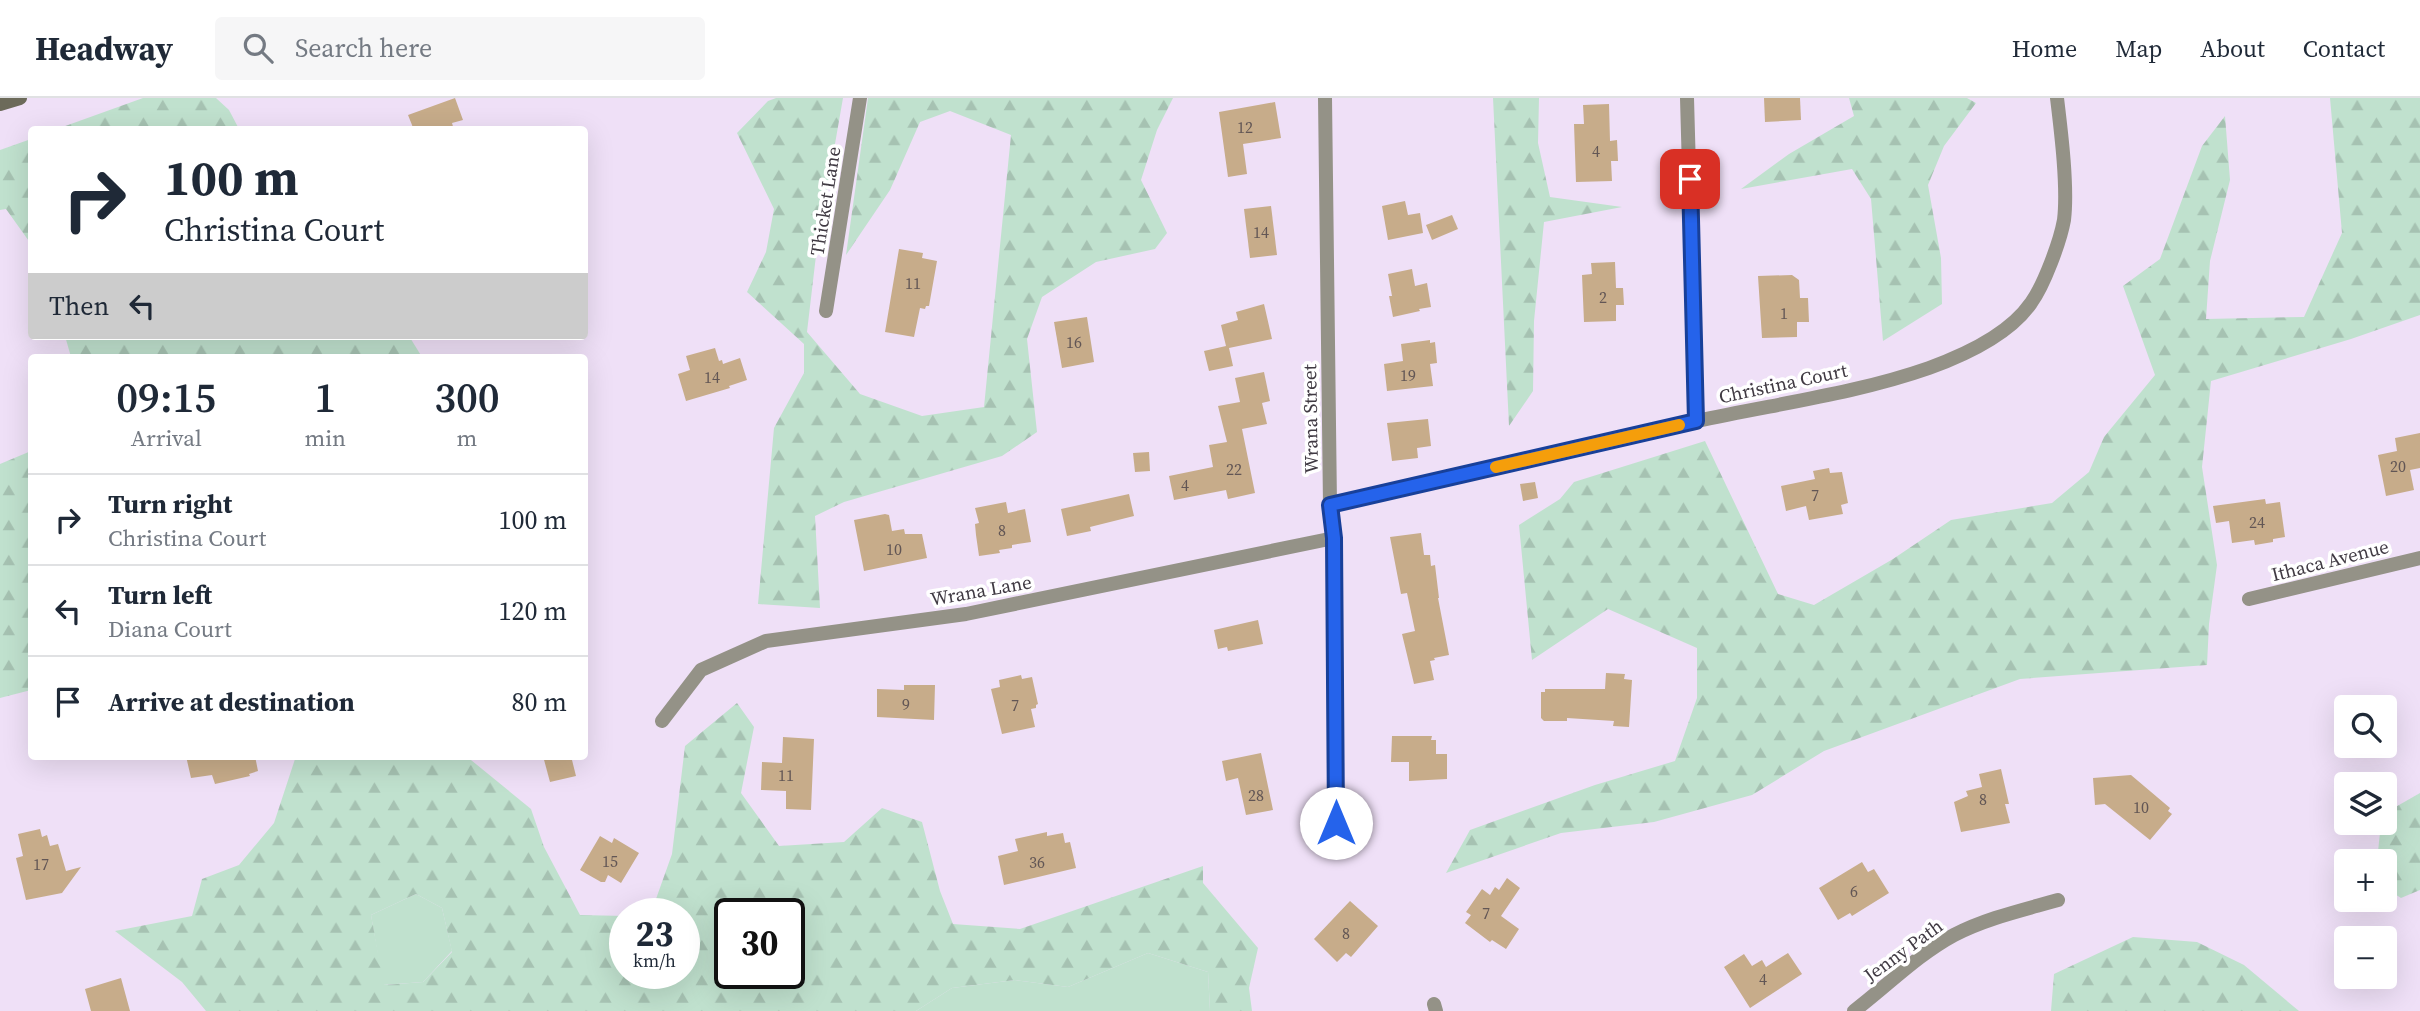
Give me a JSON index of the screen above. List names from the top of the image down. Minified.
{"streets":{"street":["Thicket Lane","Christina Court","Wrana Street","Ithaca Avenue","Wrana Lane","Jenny Path"]},"crossings":[["Christina Court","Wrana Street"],["Wrana Street","Wrana Lane"]],"house_numbers":["12","4","14","11","2","1","16","19","14","20","22","4","7","24","8","10","9","7","11","28","8","10","15","36","17","6","7","8","4"],"page":{"header":"Headway","search":"Search here","nav":["Home","Map","About","Contact"],"turn":["100 m","Christina Court"],"then":"Then","eta":["09:15","Arrival","1","min","300","m"],"list":[{"name":"Turn right","note":"Christina Court","value":"100 m"},{"name":"Turn left","note":"Diana Court","value":"120 m"},{"name":"Arrive at destination","value":"80 m"}],"map_buttons":["+","−"],"speed":"23 km/h","limit":"30"}}
